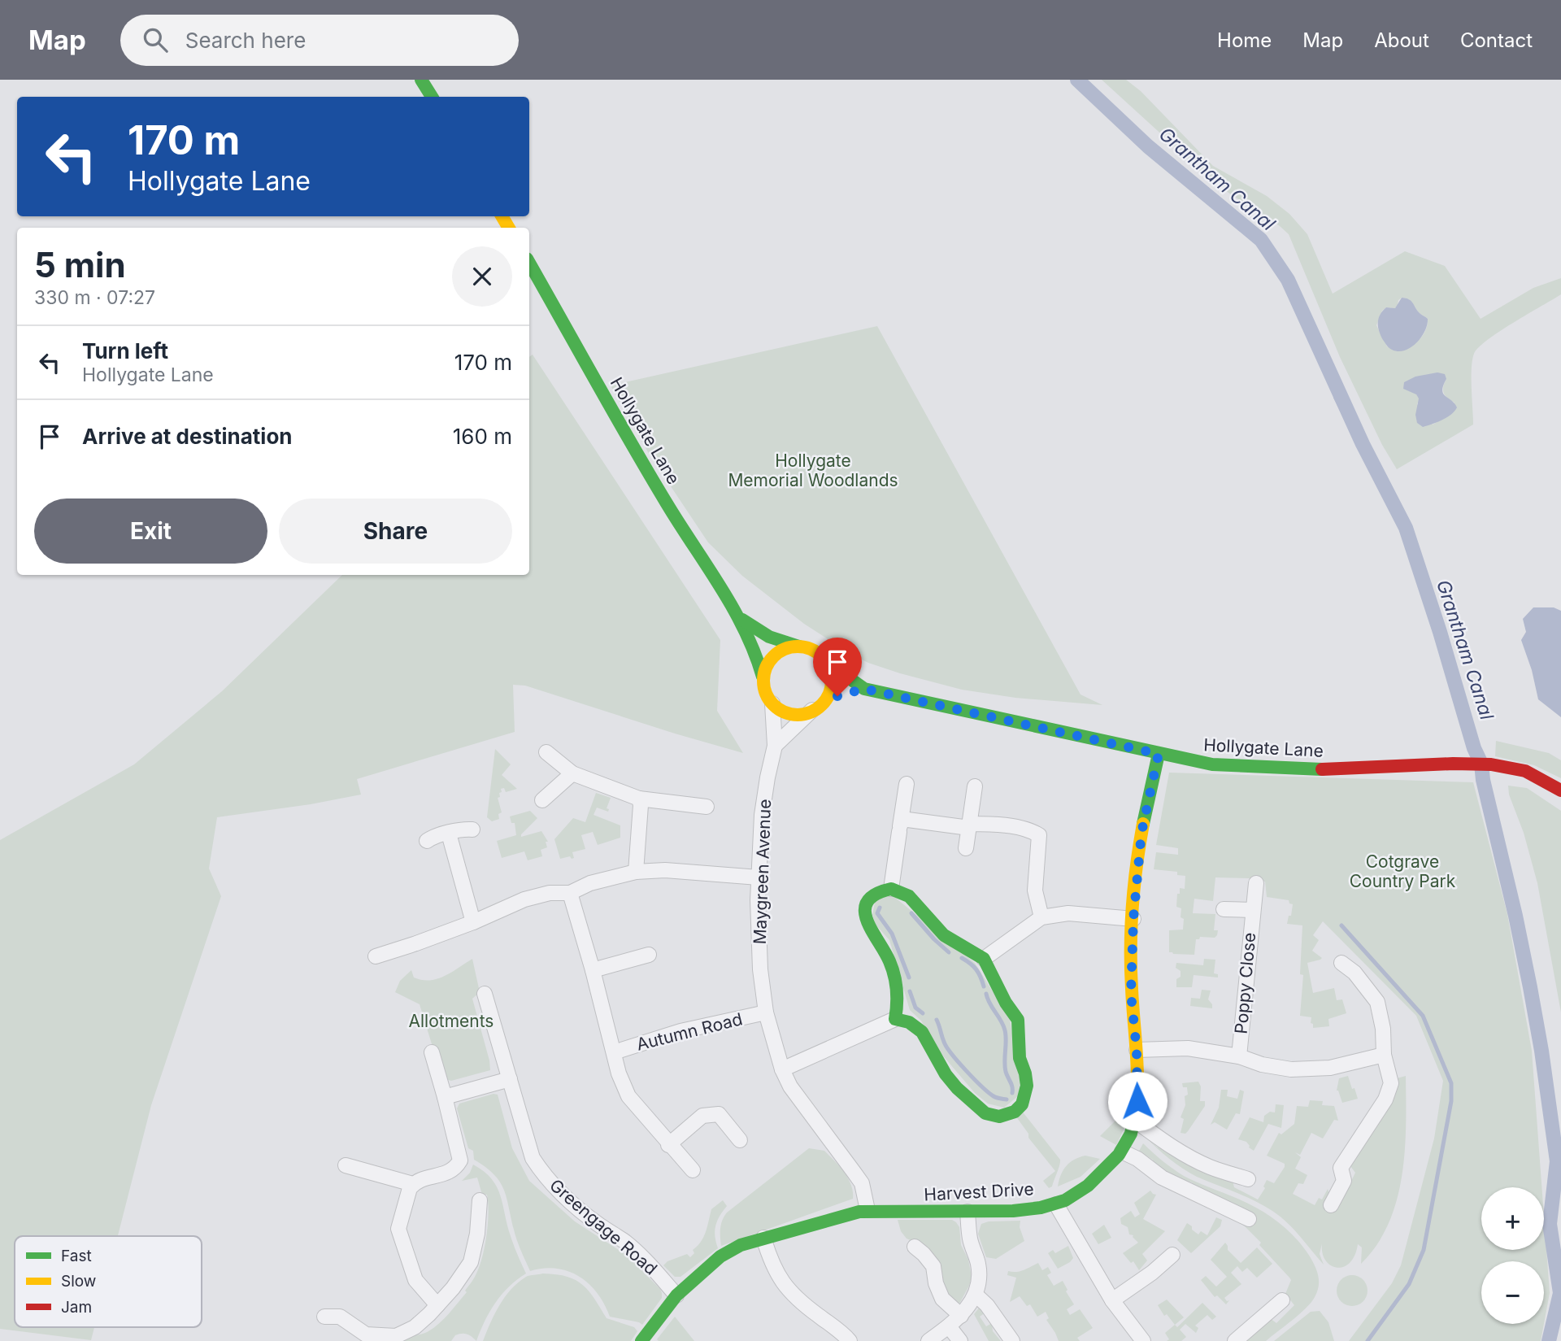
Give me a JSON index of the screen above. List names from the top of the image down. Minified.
{"streets":{"street":["Hollygate Lane","Maygreen Avenue","Poppy Close","Autumn Road","Harvest Drive","Greengage Road"]},"crossings":[["Hollygate Lane","Maygreen Avenue"],["Hollygate Lane","Harvest Drive"],["Maygreen Avenue","Autumn Road"],["Maygreen Avenue","Harvest Drive"],["Harvest Drive","Greengage Road"]],"water":["Grantham Canal"],"parks":["Hollygate Memorial Woodlands","Cotgrave Country Park","Allotments"],"legend":["Fast","Slow","Jam"],"page":{"header":"Map","search":"Search here","nav":["Home","Map","About","Contact"],"turn":["170 m","Hollygate Lane"],"heading":["5 min","330 m · 07:27"],"list":[{"name":"Turn left","note":"Hollygate Lane","value":"170 m"},{"name":"Arrive at destination","value":"160 m"}],"buttons":["Exit","Share"],"map_buttons":["+","−"]}}
